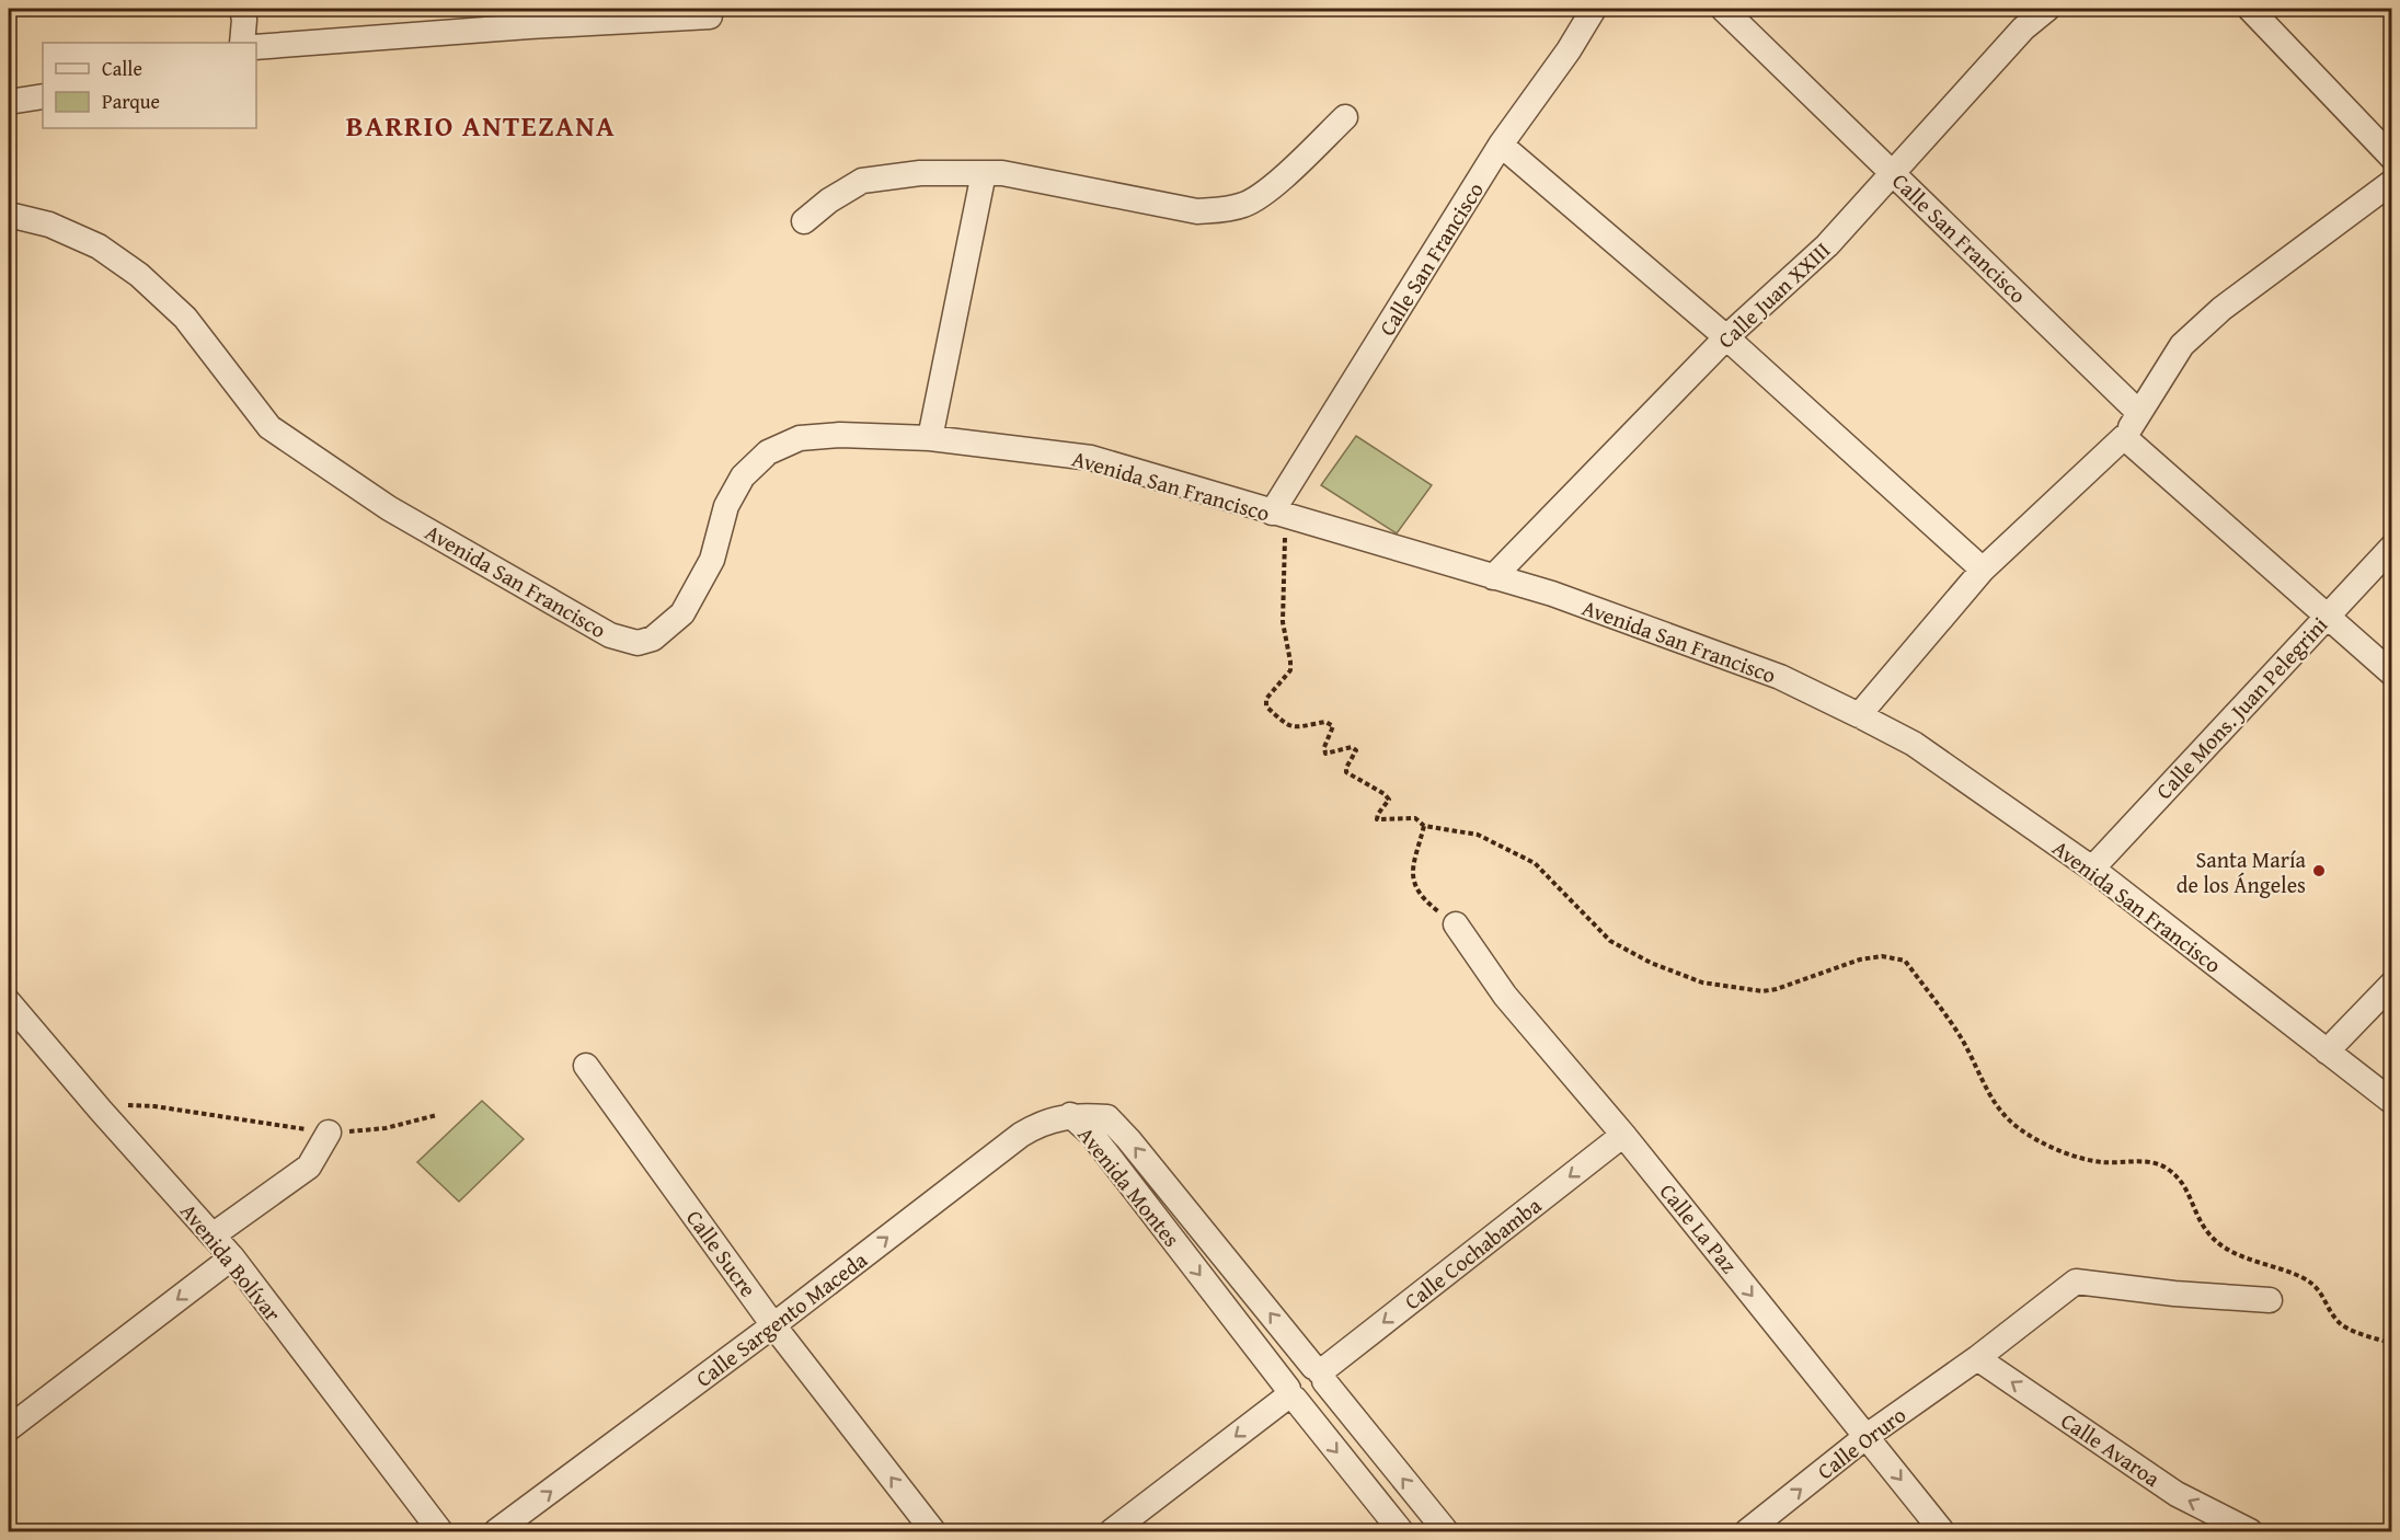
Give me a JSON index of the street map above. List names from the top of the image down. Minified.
{"streets":{"street":["Calle San Francisco","Calle Juan XXIII","Avenida San Francisco","Calle Mons. Juan Pelegrini","Avenida Montes","Calle La Paz","Calle Sucre","Calle Cochabamba","Avenida Bolívar","Calle Sargento Maceda","Calle Oruro","Calle Avaroa"]},"crossings":[["Calle San Francisco","Calle Juan XXIII"],["Calle San Francisco","Avenida San Francisco"],["Calle Juan XXIII","Avenida San Francisco"],["Avenida San Francisco","Calle Mons. Juan Pelegrini"],["Avenida Montes","Calle Cochabamba"],["Avenida Montes","Calle Sargento Maceda"],["Calle La Paz","Calle Cochabamba"],["Calle La Paz","Calle Oruro"],["Calle Sucre","Calle Sargento Maceda"],["Calle Oruro","Calle Avaroa"]],"one_way":["Calle La Paz","Calle Sucre","Calle Cochabamba","Calle Sargento Maceda","Calle Avaroa"],"districts":["BARRIO ANTEZANA"],"places":["Santa María de los Ángeles"],"legend":["Calle","Parque"]}
